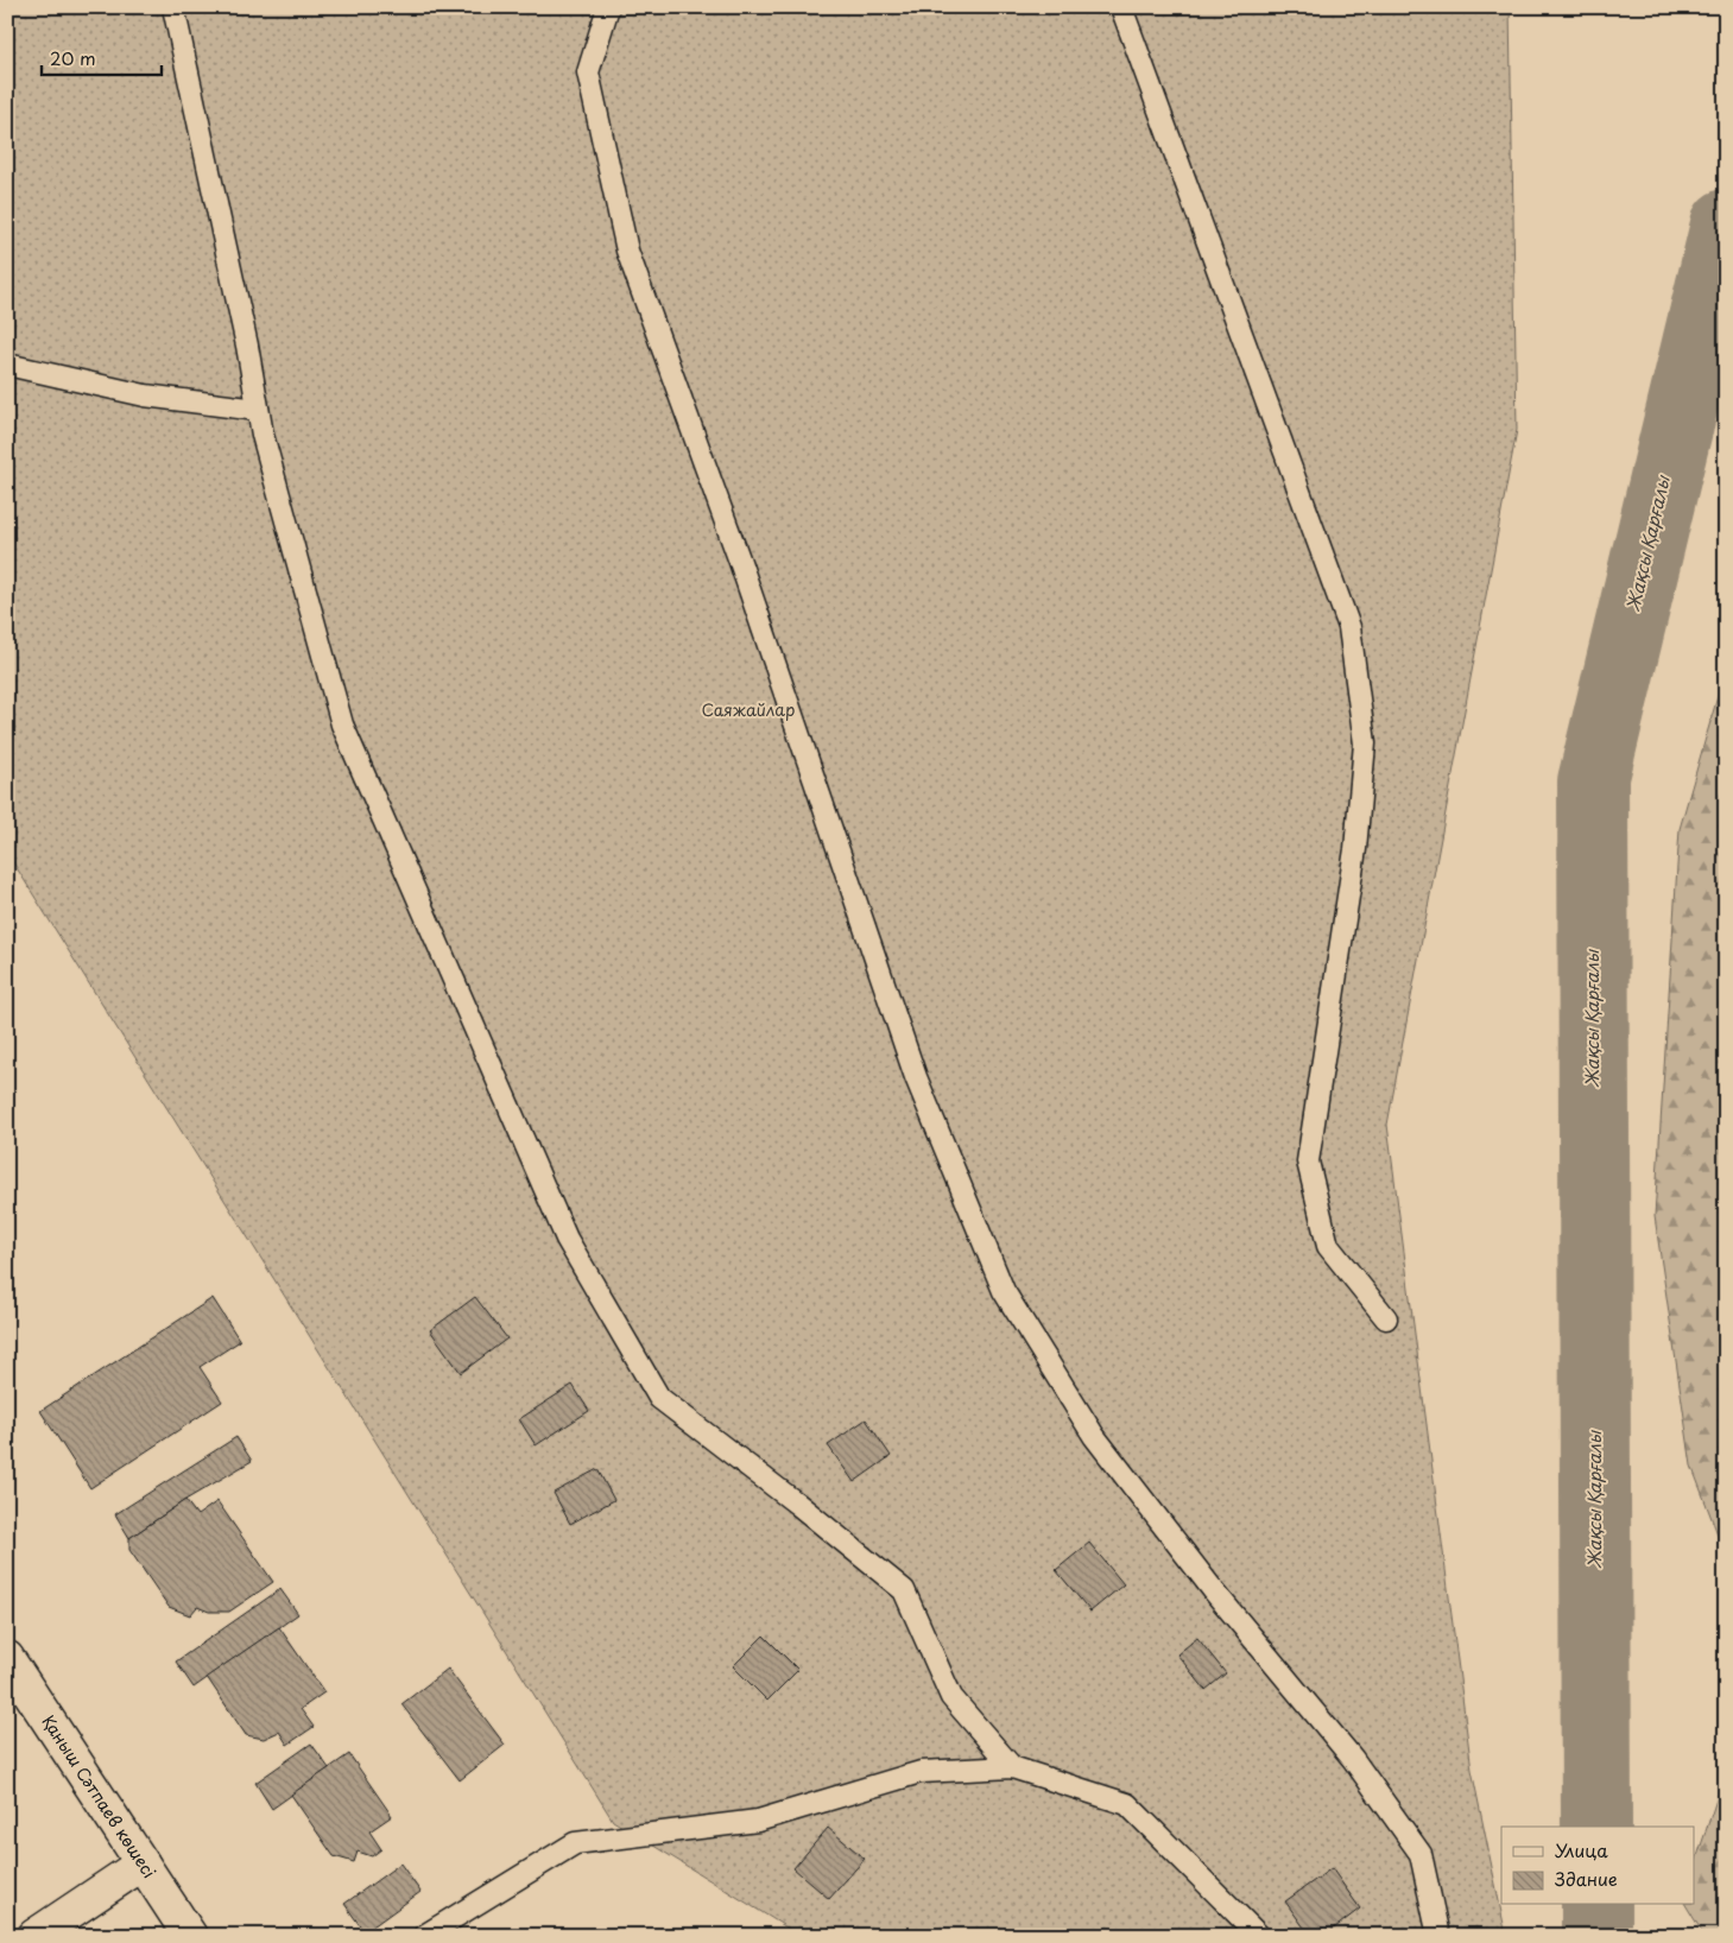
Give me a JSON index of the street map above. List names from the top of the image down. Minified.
{"streets":{"street":["Қаныш Сәтпаев көшесі"]},"water":["Жақсы Қарғалы"],"parks":["Саяжайлар"],"legend":["Улица","Здание"],"scale_bar":"20 m"}
